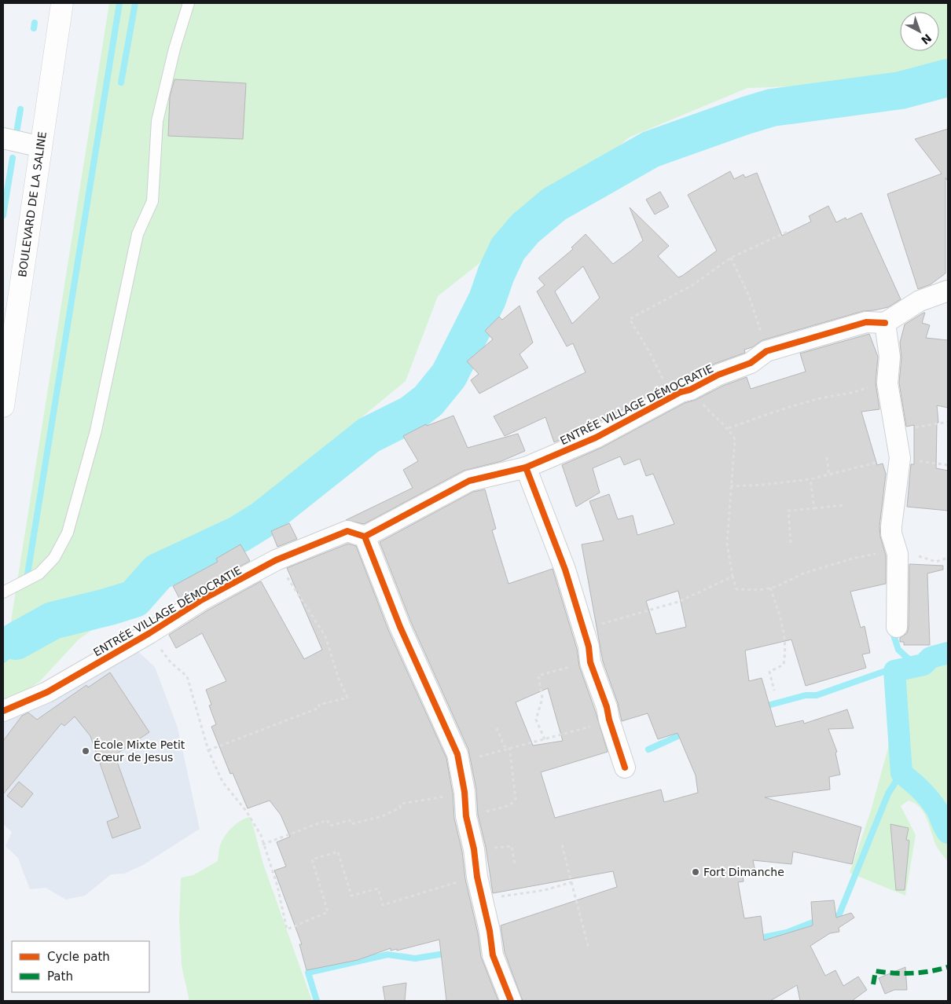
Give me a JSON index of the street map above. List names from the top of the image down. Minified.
{"streets":{"main road":["BOULEVARD DE LA SALINE"],"street":["ENTRÉE VILLAGE DÉMOCRATIE"]},"places":["École Mixte Petit Cœur de Jesus","Fort Dimanche"],"legend":["Cycle path","Path"],"north":"bottom right"}
